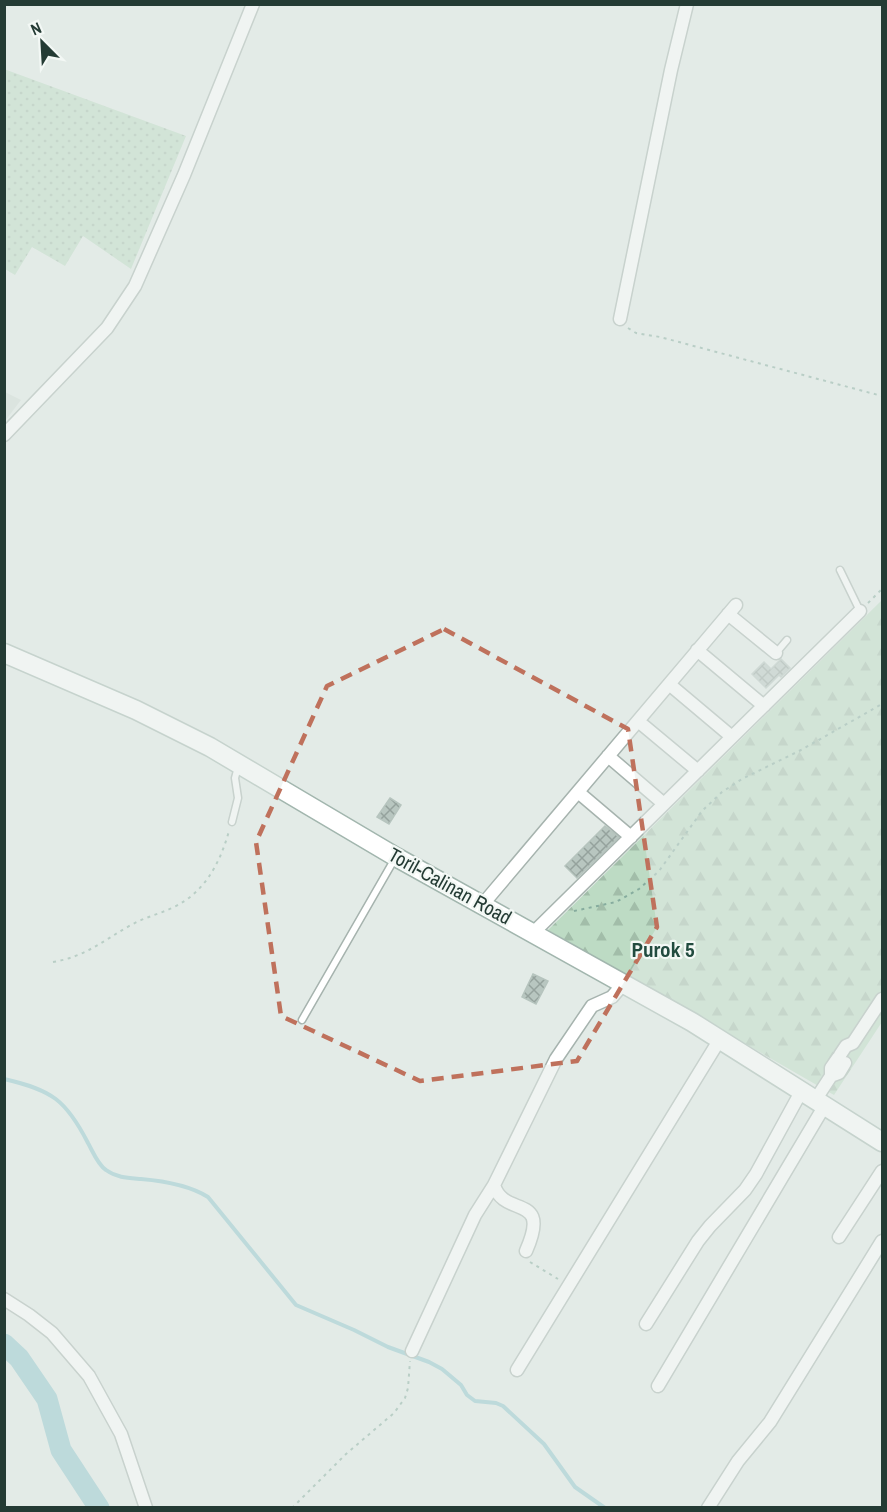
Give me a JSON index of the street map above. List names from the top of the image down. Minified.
{"streets":{"main road":["Toril-Calinan Road"]},"districts":["Purok 5"],"north":"top left"}
